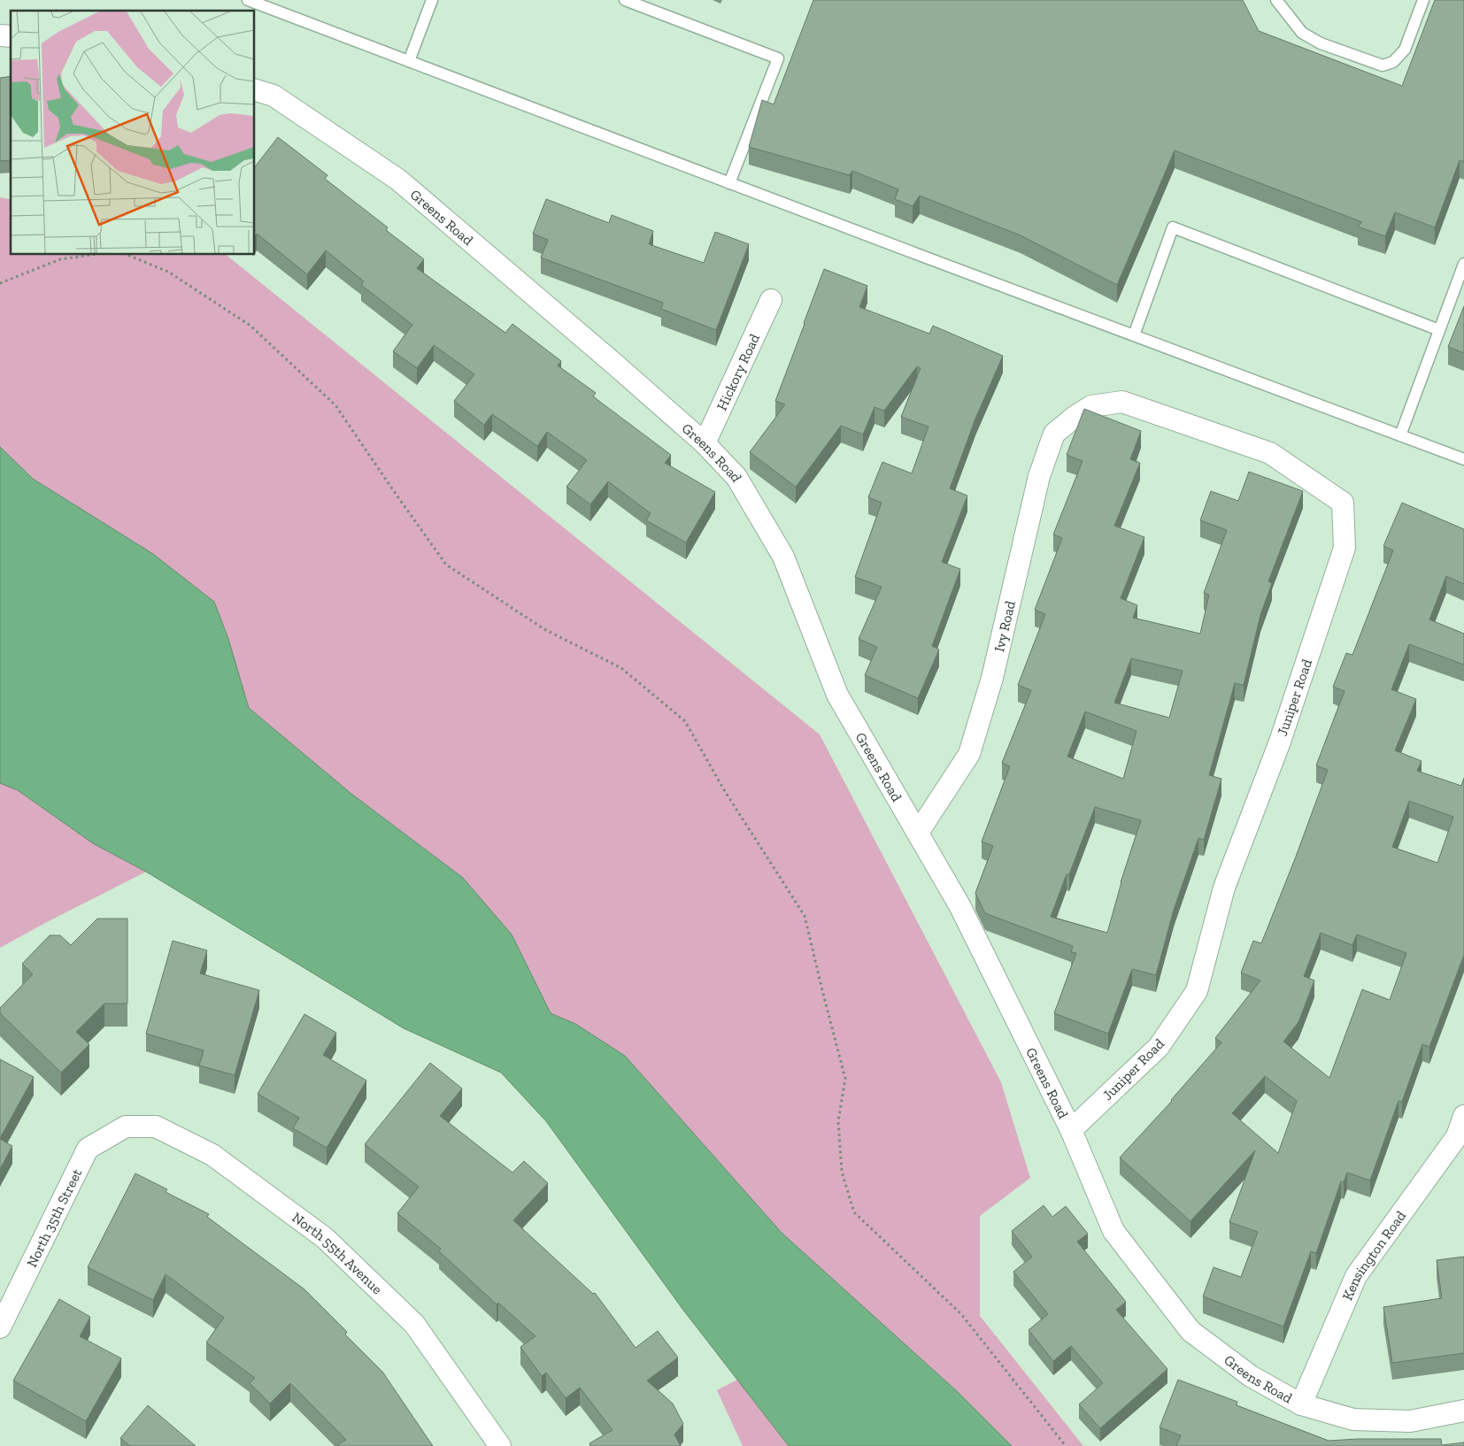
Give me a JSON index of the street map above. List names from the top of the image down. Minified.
{"streets":{"street":["Greens Road","Hickory Road","Ivy Road","Juniper Road","North 35th Street","North 55th Avenue","Kensington Road"]},"crossings":[["Greens Road","Hickory Road"],["Greens Road","Ivy Road"],["Greens Road","Juniper Road"],["Greens Road","Kensington Road"],["Ivy Road","Juniper Road"],["North 35th Street","North 55th Avenue"]]}
